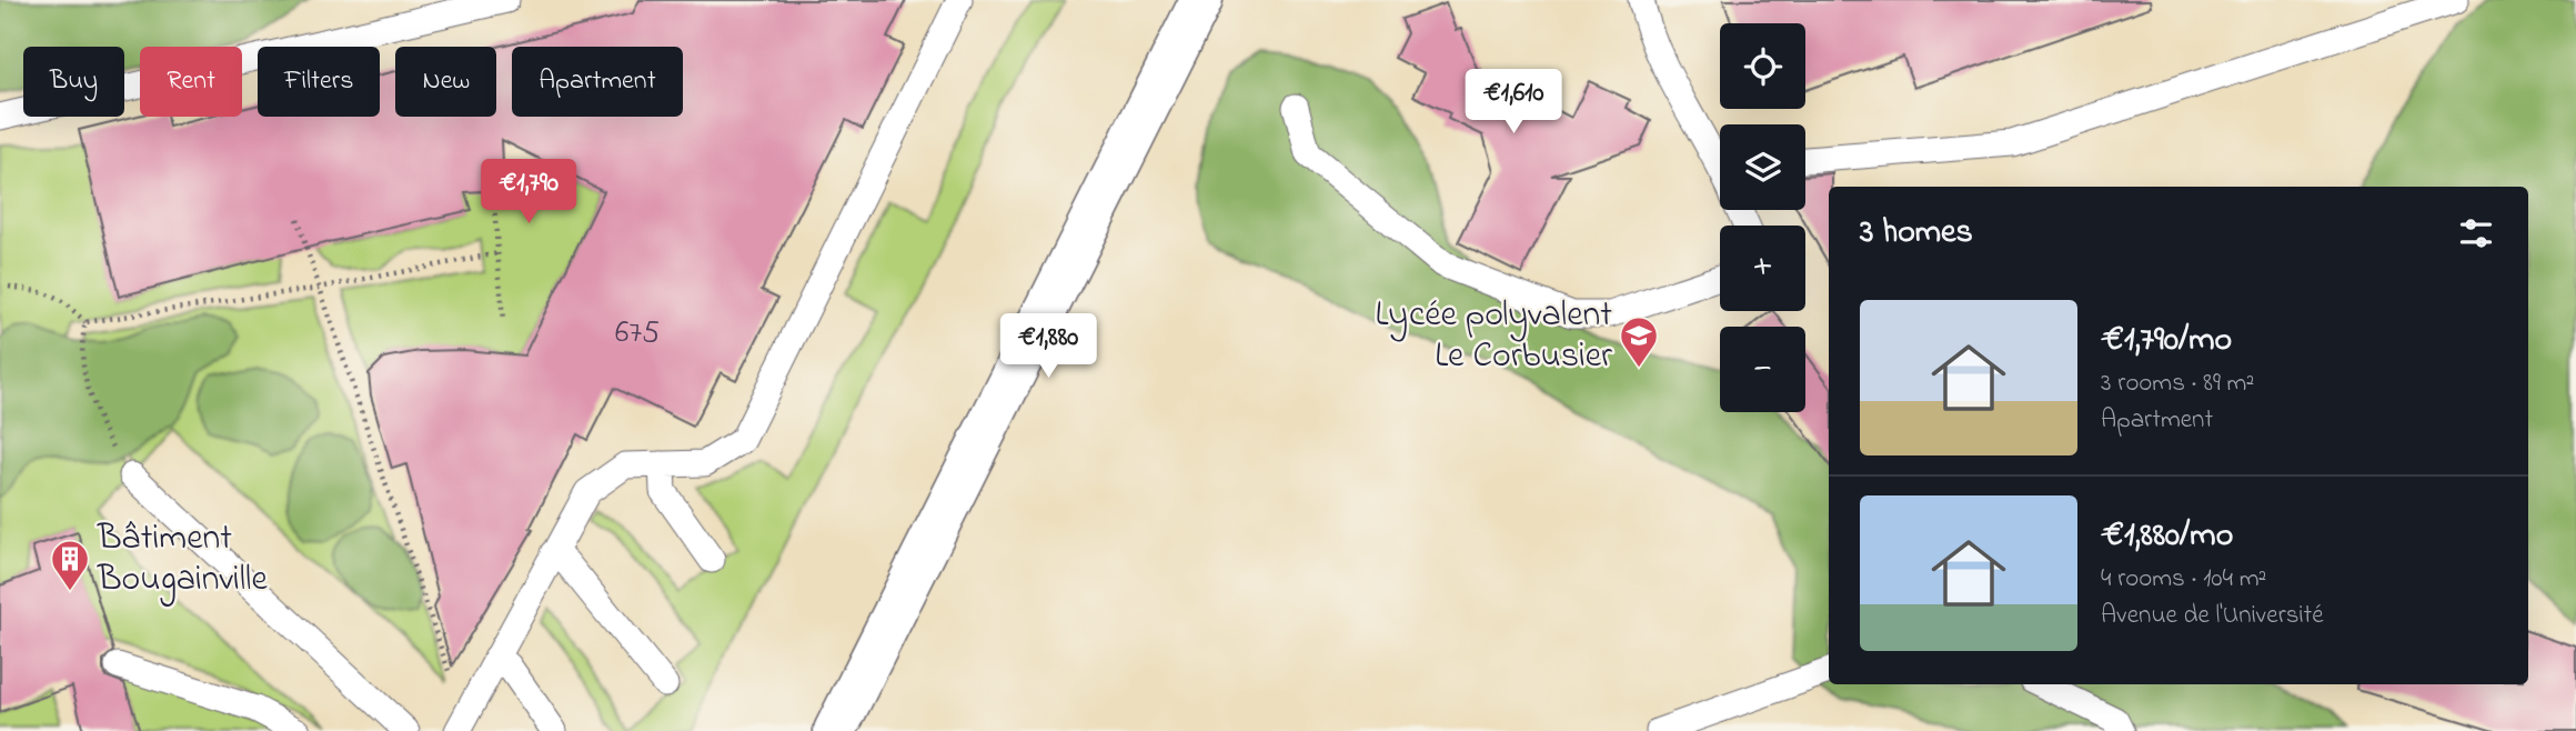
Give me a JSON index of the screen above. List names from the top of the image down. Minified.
{"places":{"school or university":["Lycée polyvalent Le Corbusier"],"building":["Bâtiment Bougainville"]},"house_numbers":["675"],"page":{"map_buttons":["+","−"],"chip":["Buy","Rent","Filters","New","Apartment"],"price":["€1,610","€1,790","€1,880"],"heading":"3 homes","list":[{"name":"€1,790/mo","note":"3 rooms · 89 m² · Apartment"},{"name":"€1,880/mo","note":"4 rooms · 104 m² · Avenue de l'Université"}]}}
